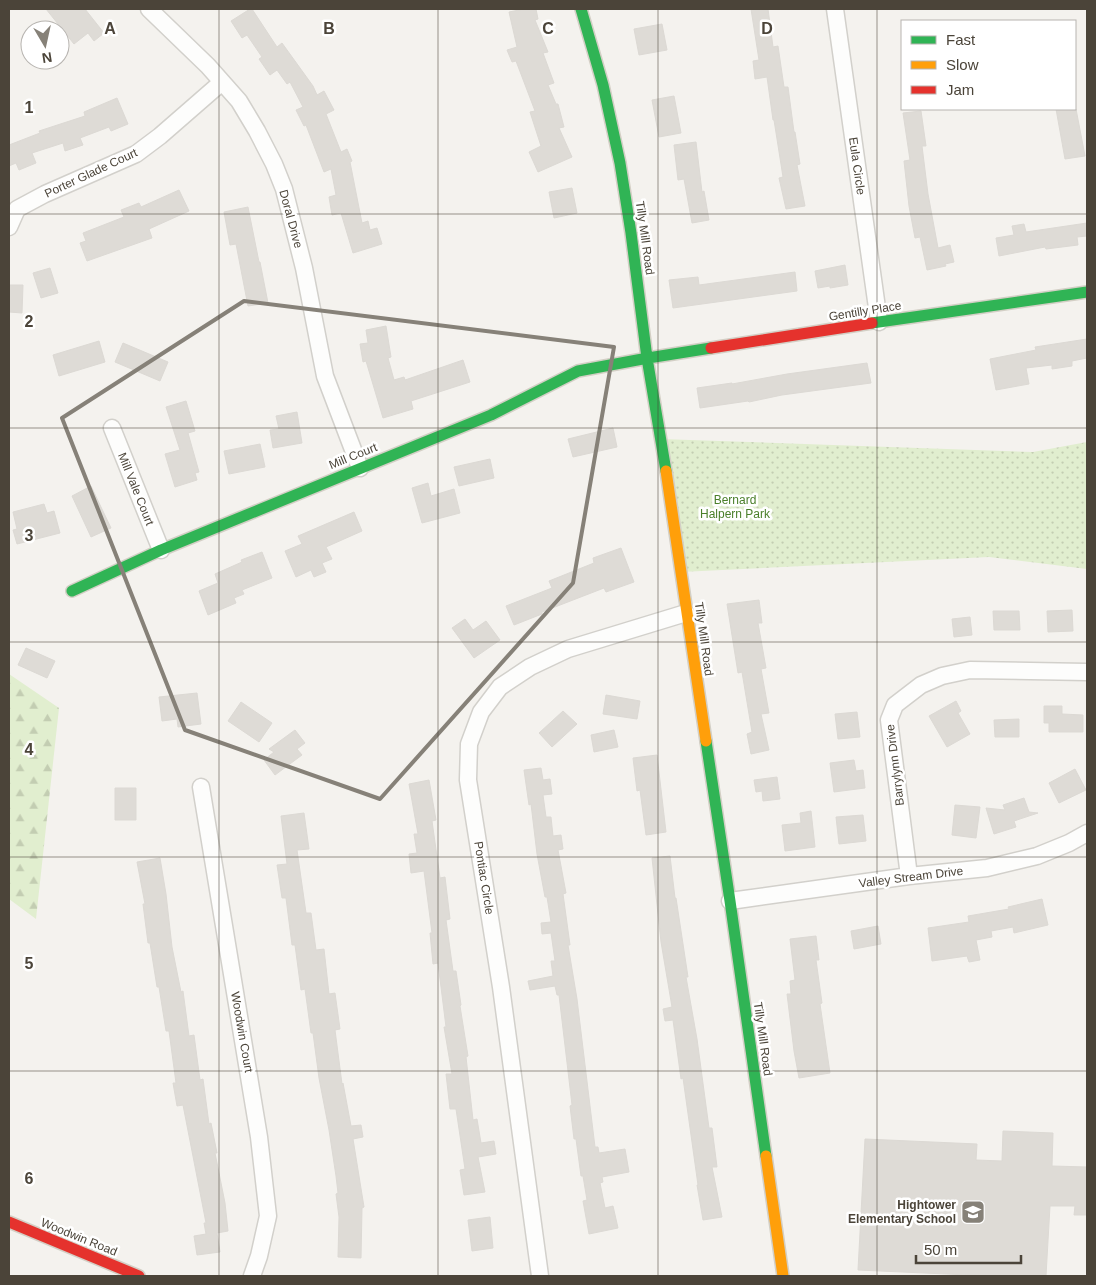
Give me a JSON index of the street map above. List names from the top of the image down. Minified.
{"streets":{"street":["Eula Circle","Porter Glade Court","Doral Drive","Tilly Mill Road","Gentilly Place","Mill Court","Mill Vale Court","Barrylynn Drive","Valley Stream Drive","Pontiac Circle","Woodwin Court","Woodwin Road"]},"crossings":[["Eula Circle","Gentilly Place"],["Porter Glade Court","Doral Drive"],["Doral Drive","Mill Court"],["Tilly Mill Road","Gentilly Place"],["Tilly Mill Road","Mill Court"],["Tilly Mill Road","Valley Stream Drive"],["Tilly Mill Road","Pontiac Circle"],["Gentilly Place","Mill Court"],["Mill Court","Mill Vale Court"],["Barrylynn Drive","Valley Stream Drive"]],"parks":["Bernard Halpern Park"],"places":{"school or university":["Hightower Elementary School"]},"legend":["Fast","Slow","Jam"],"scale_bar":"50 m","north":"bottom","grid":{"columns":["A","B","C","D"],"rows":["1","2","3","4","5","6"]}}
